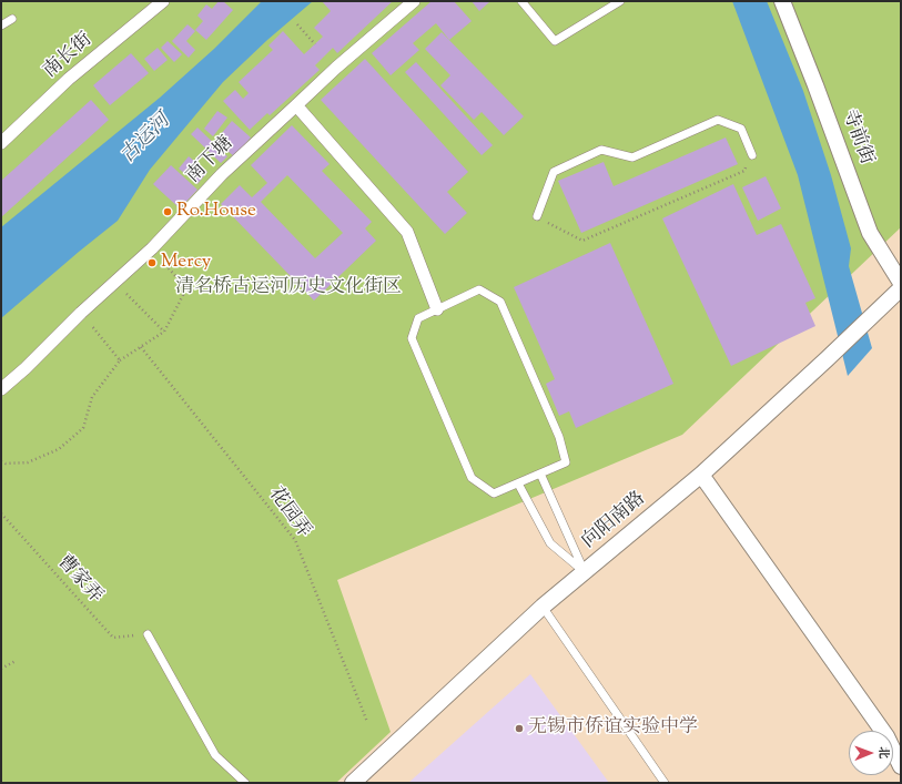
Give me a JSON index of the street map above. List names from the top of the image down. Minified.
{"streets":{"street":["南长街","寺前街","南下塘","向阳南路"],"path":["花园弄","曹家弄"]},"water":["古运河"],"parks":["清名桥古运河历史文化街区"],"places":["Ro.House","Mercy","无锡市侨谊实验中学"],"north":"right"}
